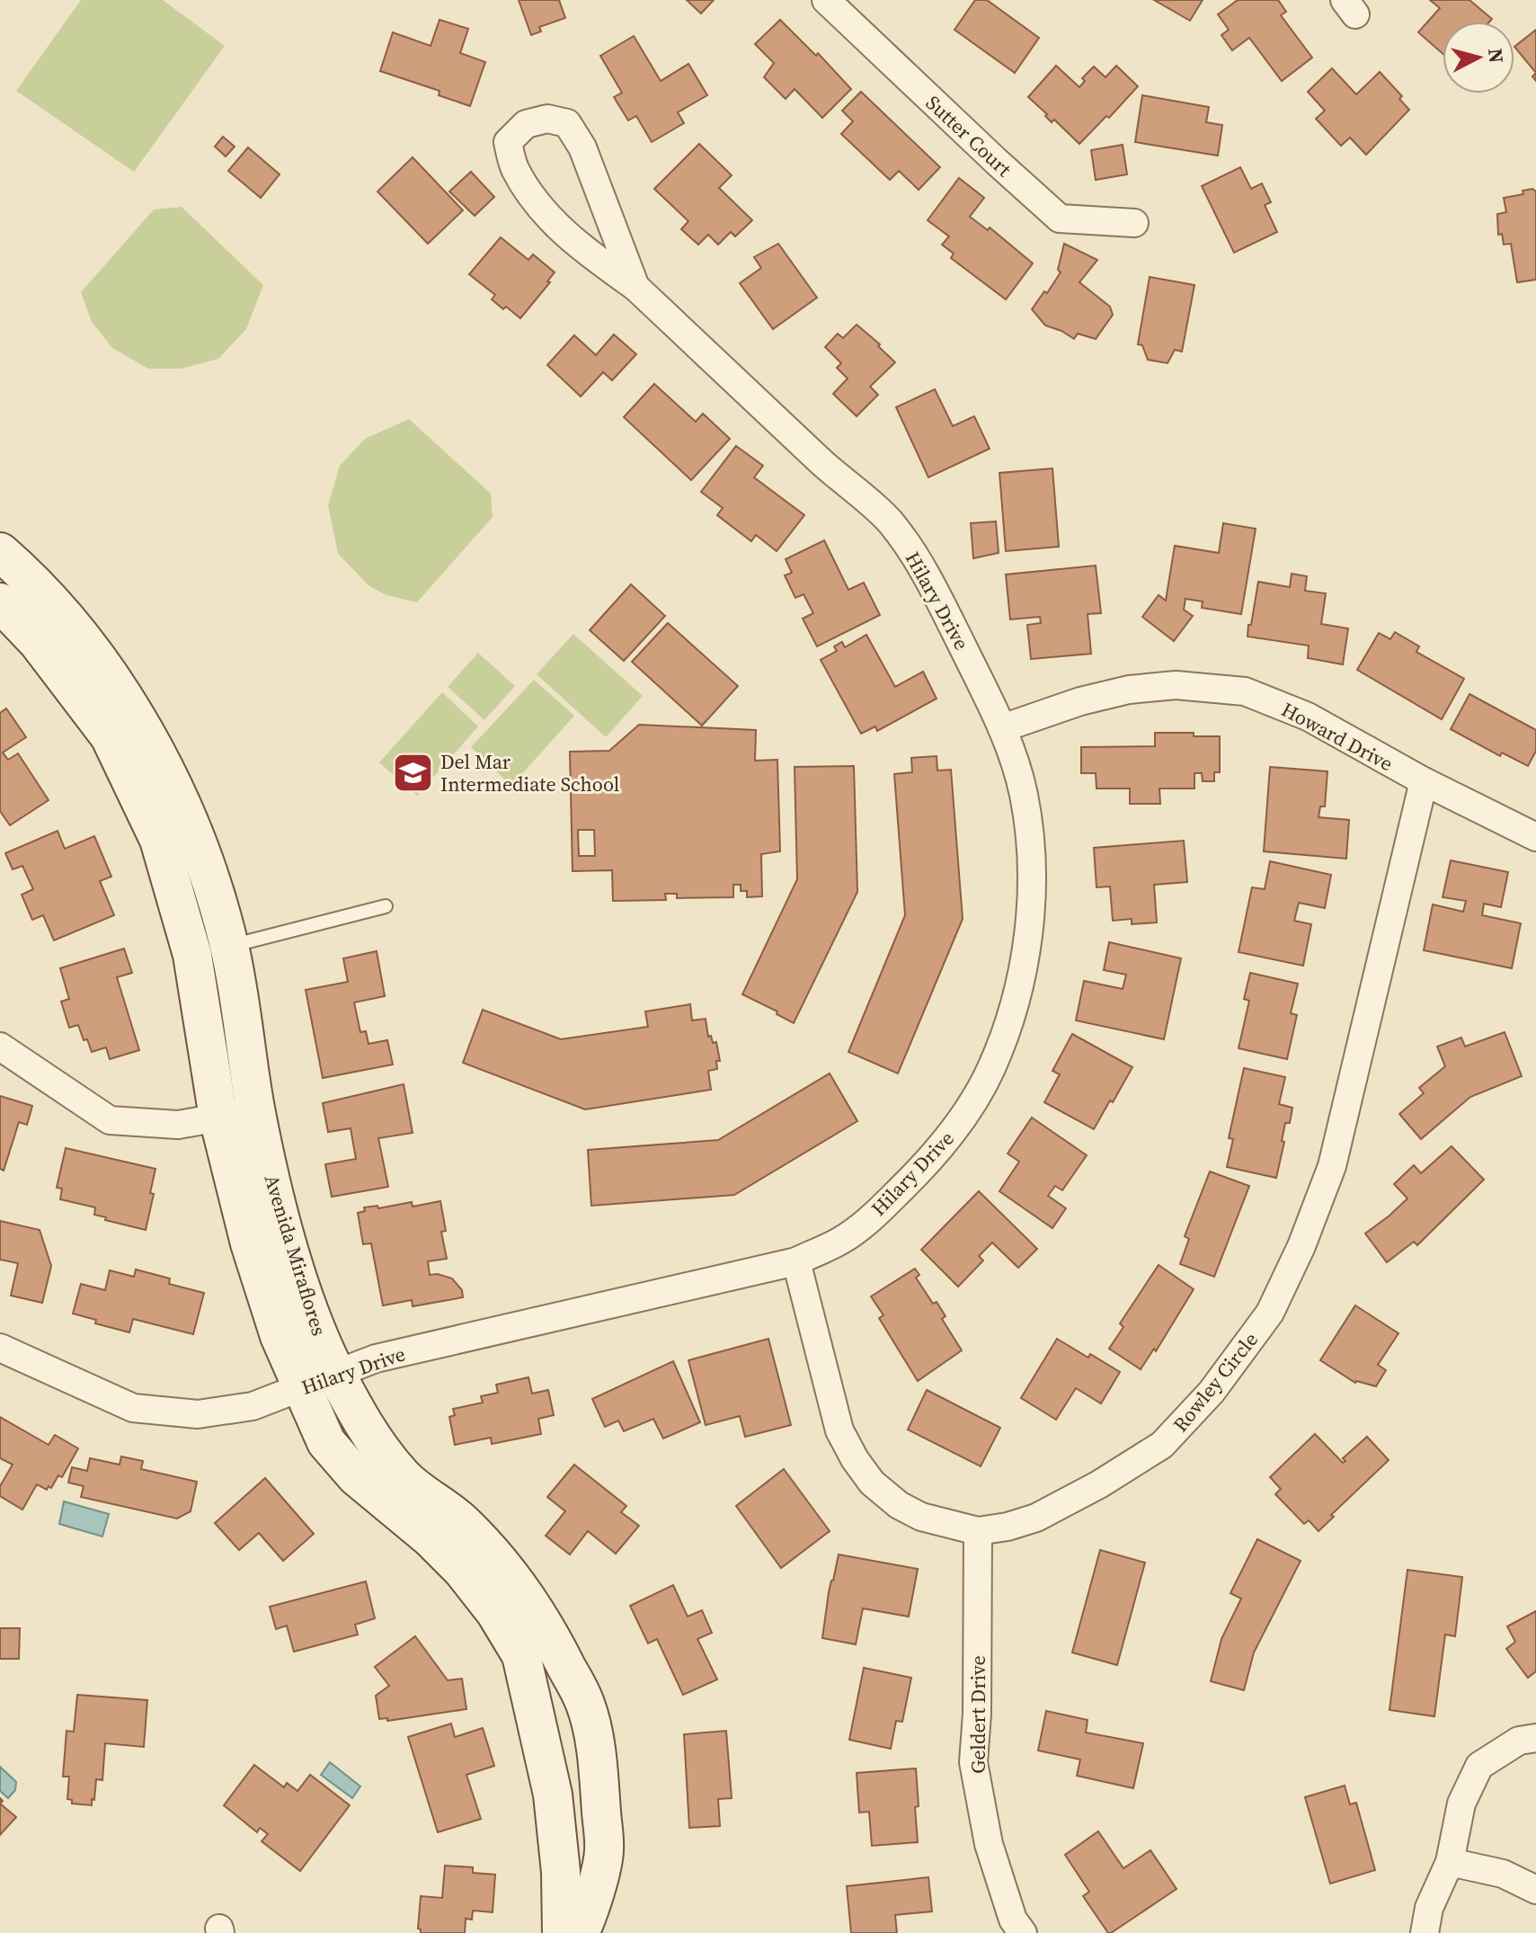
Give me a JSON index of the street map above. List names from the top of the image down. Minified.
{"streets":{"street":["Sutter Court","Hilary Drive","Howard Drive","Avenida Miraflores","Rowley Circle","Geldert Drive"]},"crossings":[["Hilary Drive","Howard Drive"],["Hilary Drive","Avenida Miraflores"],["Hilary Drive","Rowley Circle"],["Howard Drive","Rowley Circle"],["Rowley Circle","Geldert Drive"]],"places":{"school or university":["Del Mar Intermediate School"]},"north":"right"}
